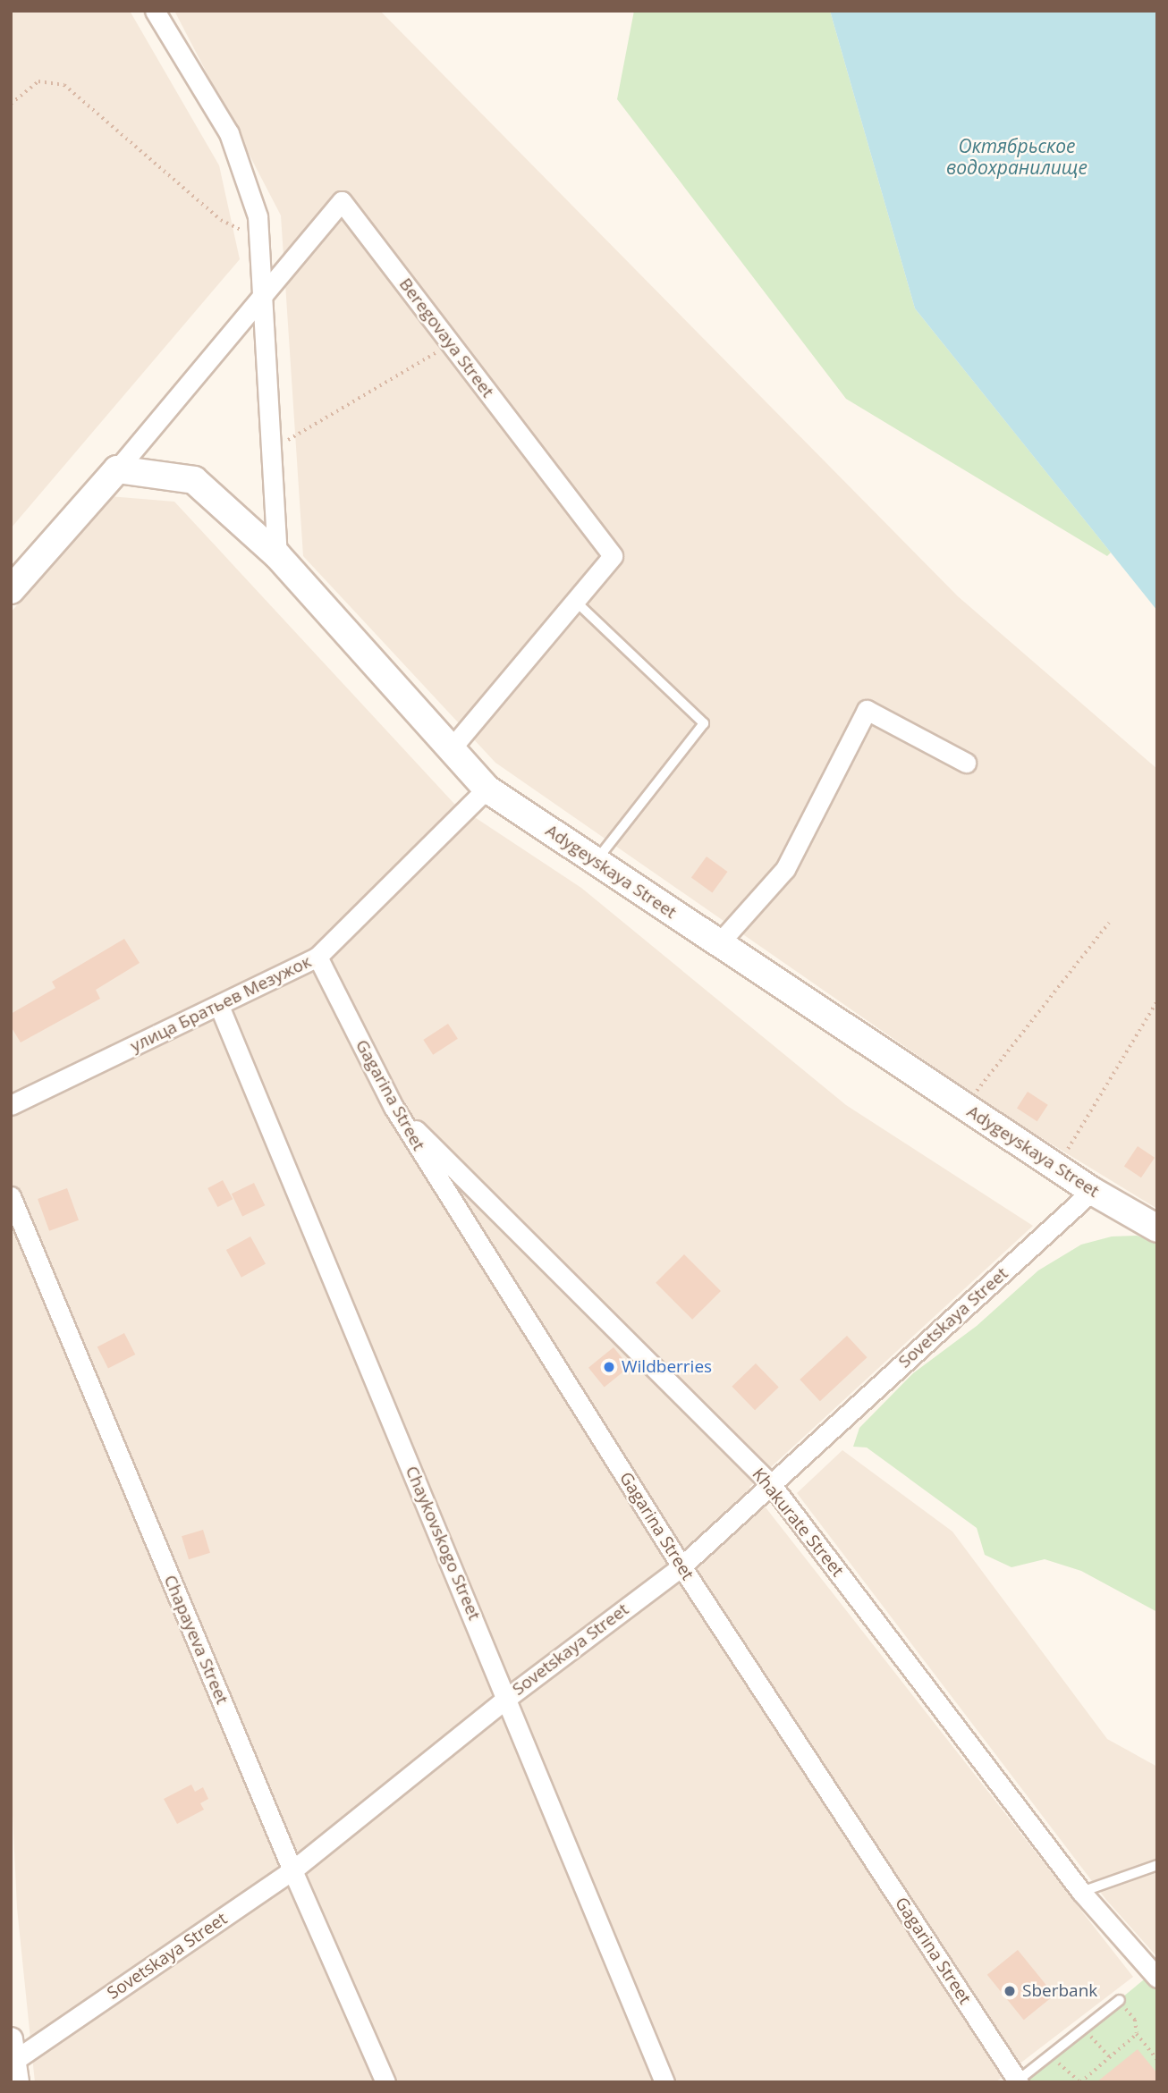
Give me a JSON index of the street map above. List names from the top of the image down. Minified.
{"streets":{"main road":["Adygeyskaya Street"],"street":["Beregovaya Street","улица Братьев Мезужок","Gagarina Street","Sovetskaya Street","Khakurate Street","Chaykovskogo Street","Chapayeva Street"]},"crossings":[["Beregovaya Street","Adygeyskaya Street"],["Adygeyskaya Street","улица Братьев Мезужок"],["Adygeyskaya Street","Sovetskaya Street"],["улица Братьев Мезужок","Gagarina Street"],["улица Братьев Мезужок","Chaykovskogo Street"],["Gagarina Street","Sovetskaya Street"],["Gagarina Street","Khakurate Street"],["Sovetskaya Street","Khakurate Street"],["Sovetskaya Street","Chaykovskogo Street"],["Sovetskaya Street","Chapayeva Street"]],"water":["Октябрьское водохранилище"],"places":["Wildberries","Sberbank"]}
